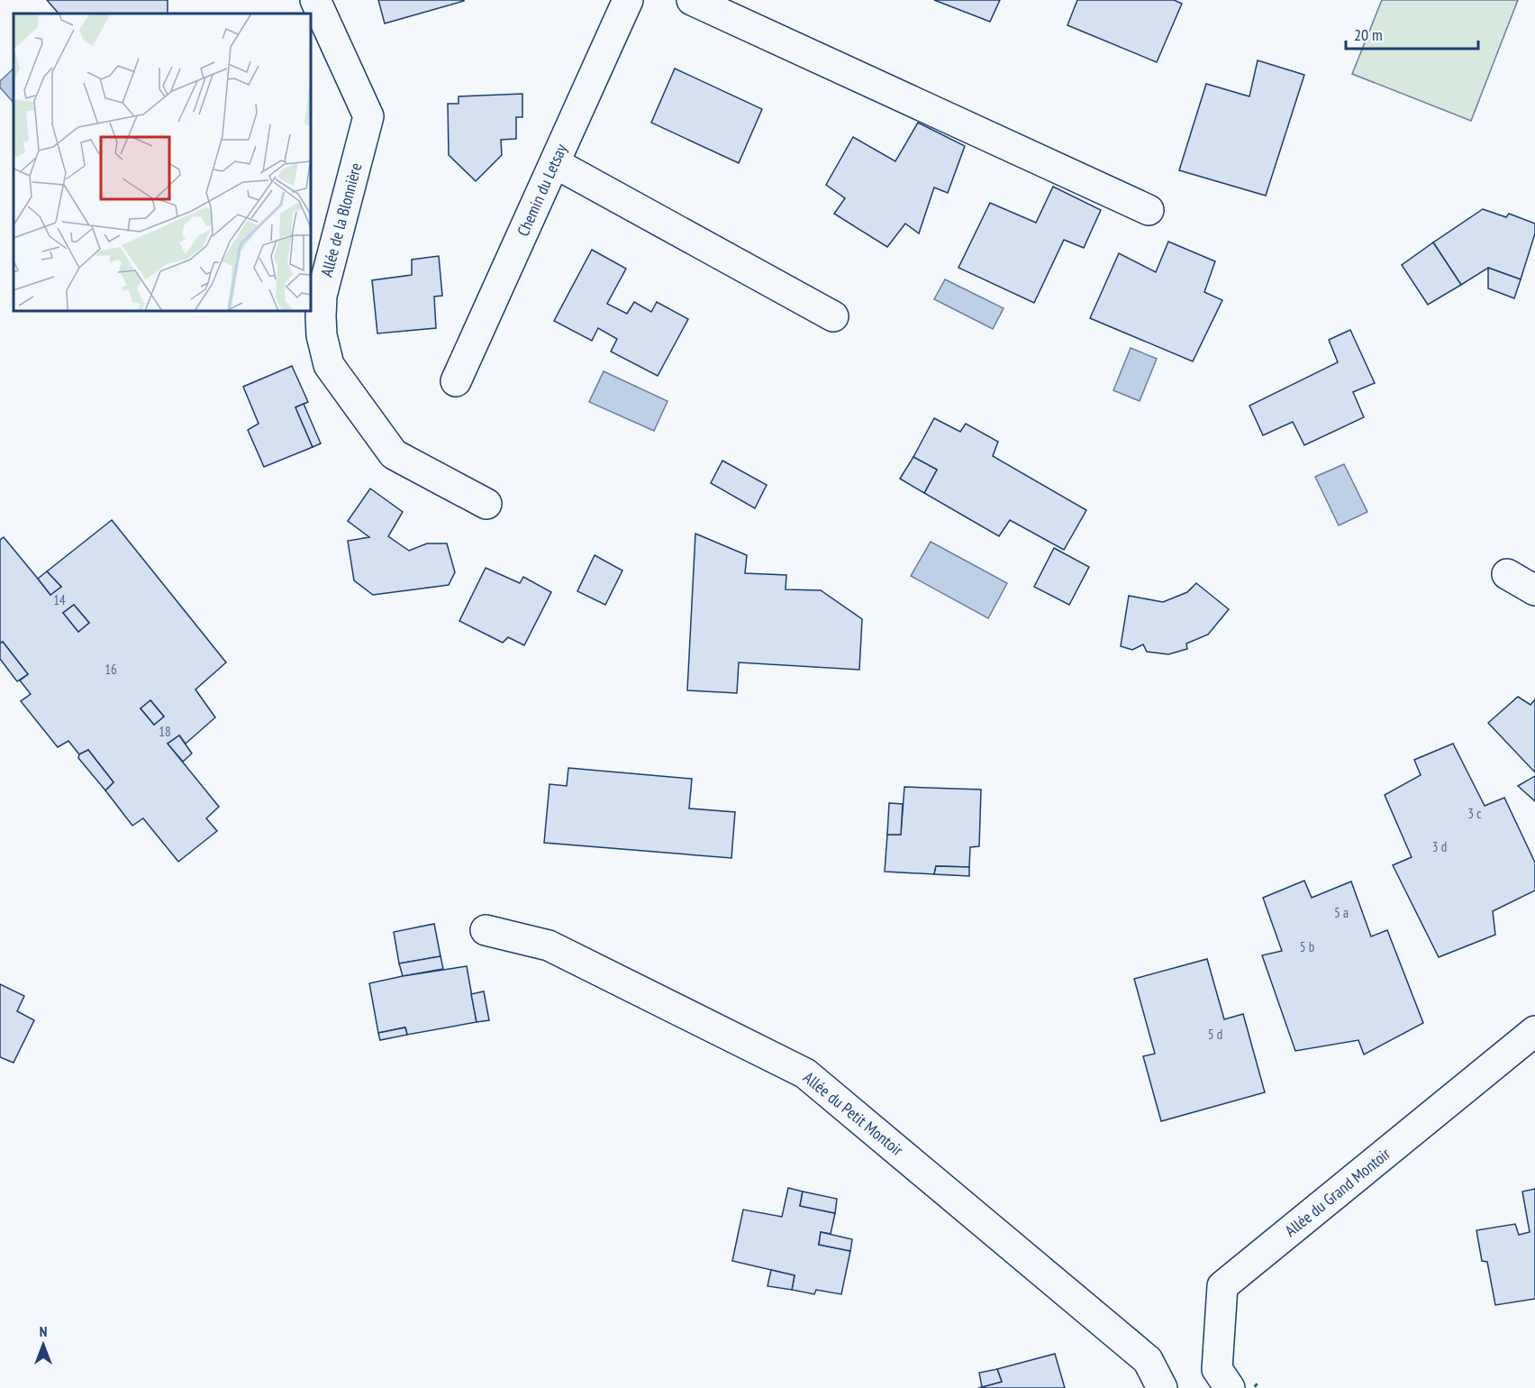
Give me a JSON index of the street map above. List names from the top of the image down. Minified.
{"streets":{"street":["Chemin du Letsay","Allée de la Blonnière","Allée du Petit Montoir","Allée du Grand Montoir"]},"house_numbers":["14","16","18","3 c","3 d","5 a","5 b","5 d"],"scale_bar":"20 m","north":"top"}
